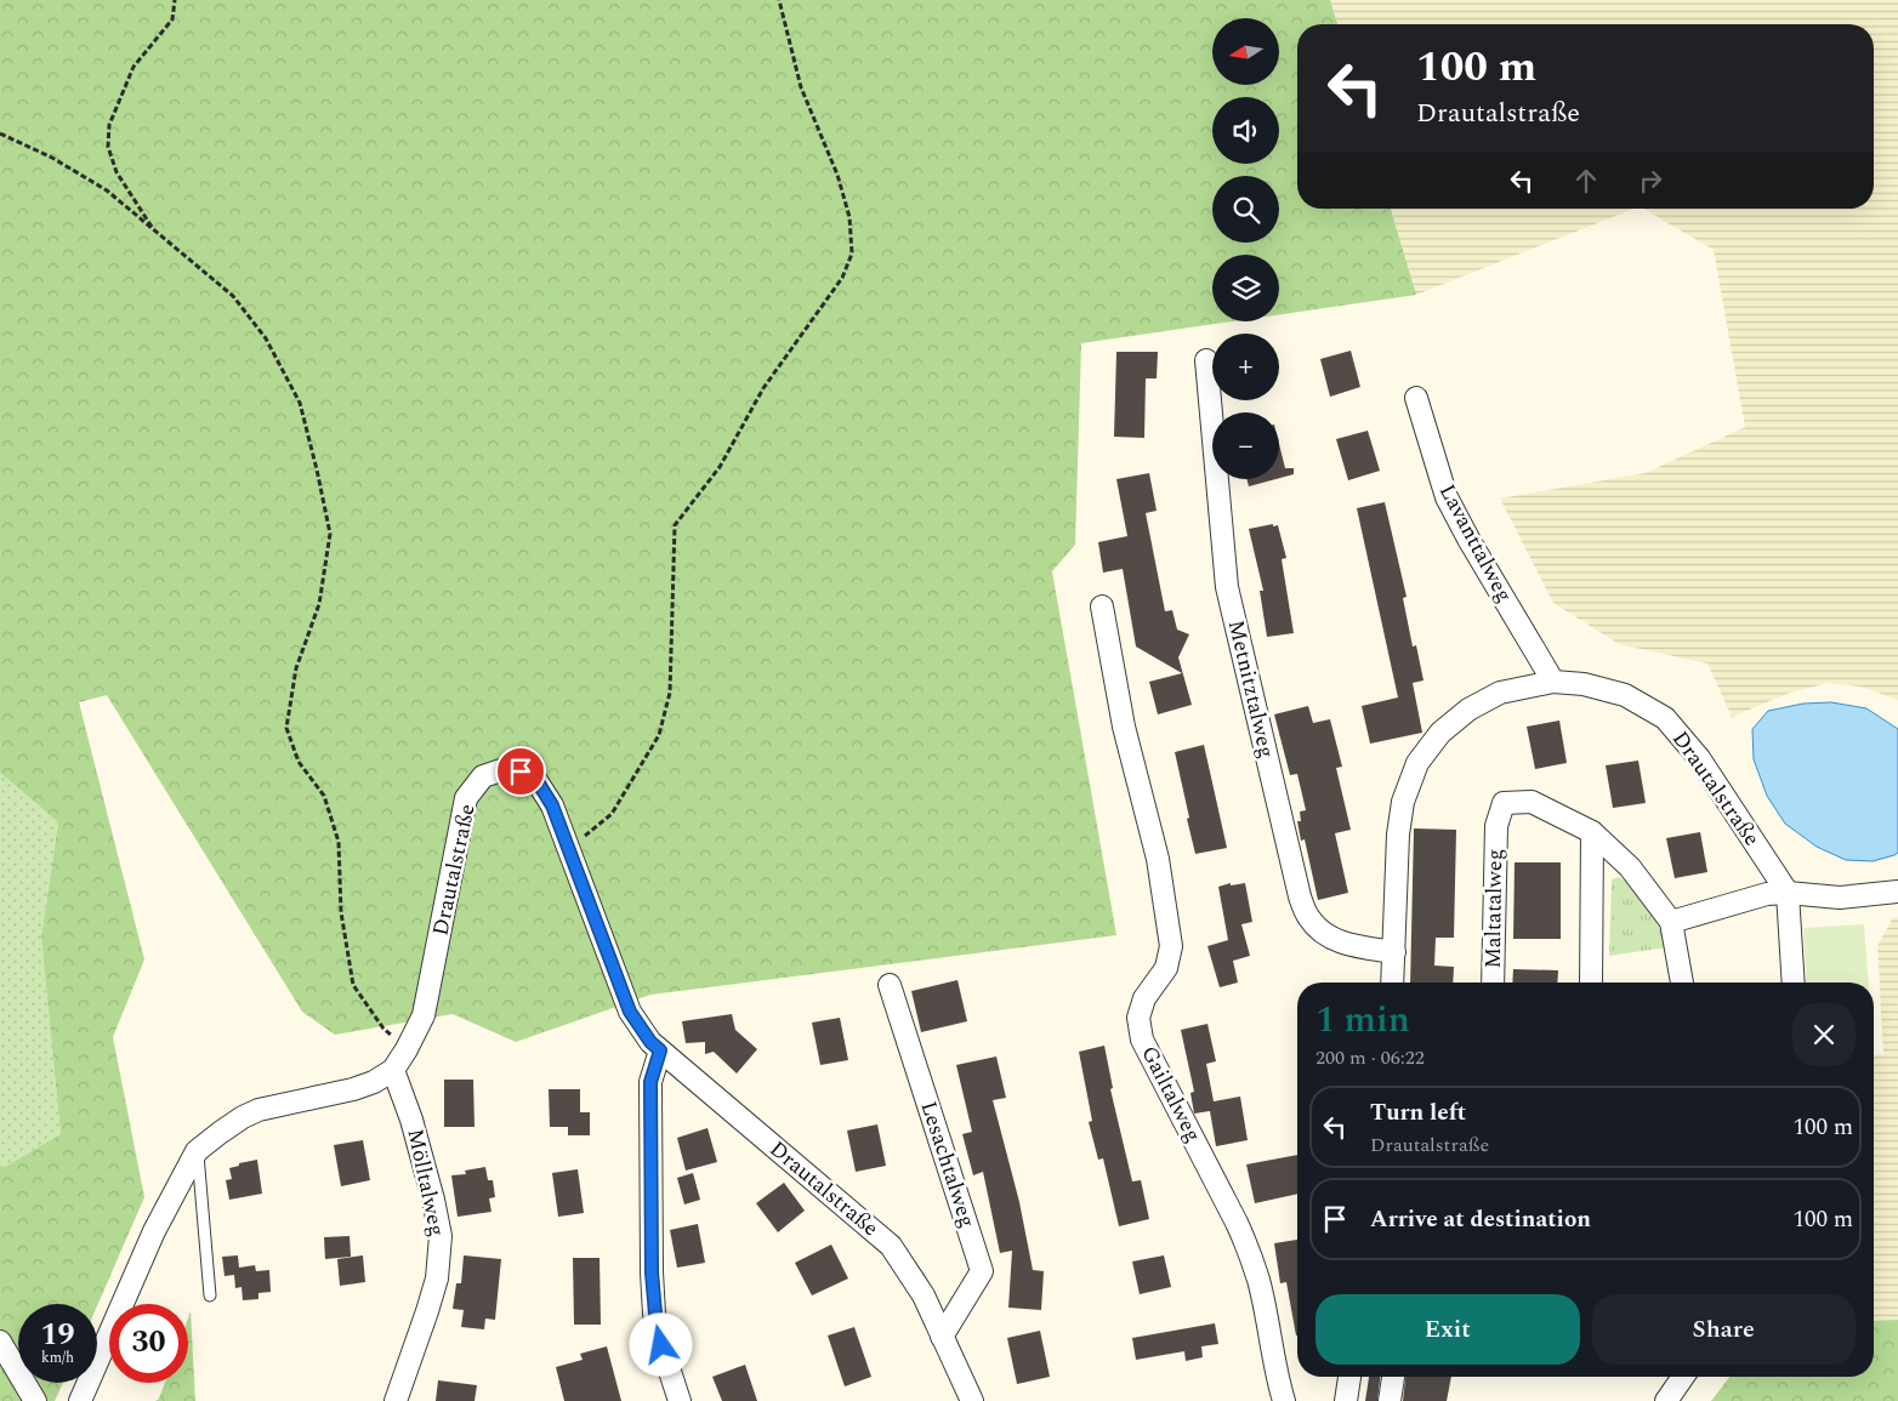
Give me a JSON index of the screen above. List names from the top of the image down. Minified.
{"streets":{"street":["Lavanttalweg","Metnitztalweg","Drautalstraße","Maltatalweg","Gailtalweg","Lesachtalweg","Mölltalweg"]},"crossings":[["Lavanttalweg","Drautalstraße"],["Metnitztalweg","Drautalstraße"],["Drautalstraße","Lesachtalweg"],["Drautalstraße","Mölltalweg"]],"north":"left","page":{"map_buttons":["+","−"],"turn":["100 m","Drautalstraße"],"heading":["1 min","200 m · 06:22"],"list":[{"name":"Turn left","note":"Drautalstraße","value":"100 m"},{"name":"Arrive at destination","value":"100 m"}],"buttons":["Exit","Share"],"speed":"19 km/h","limit":"30"}}
